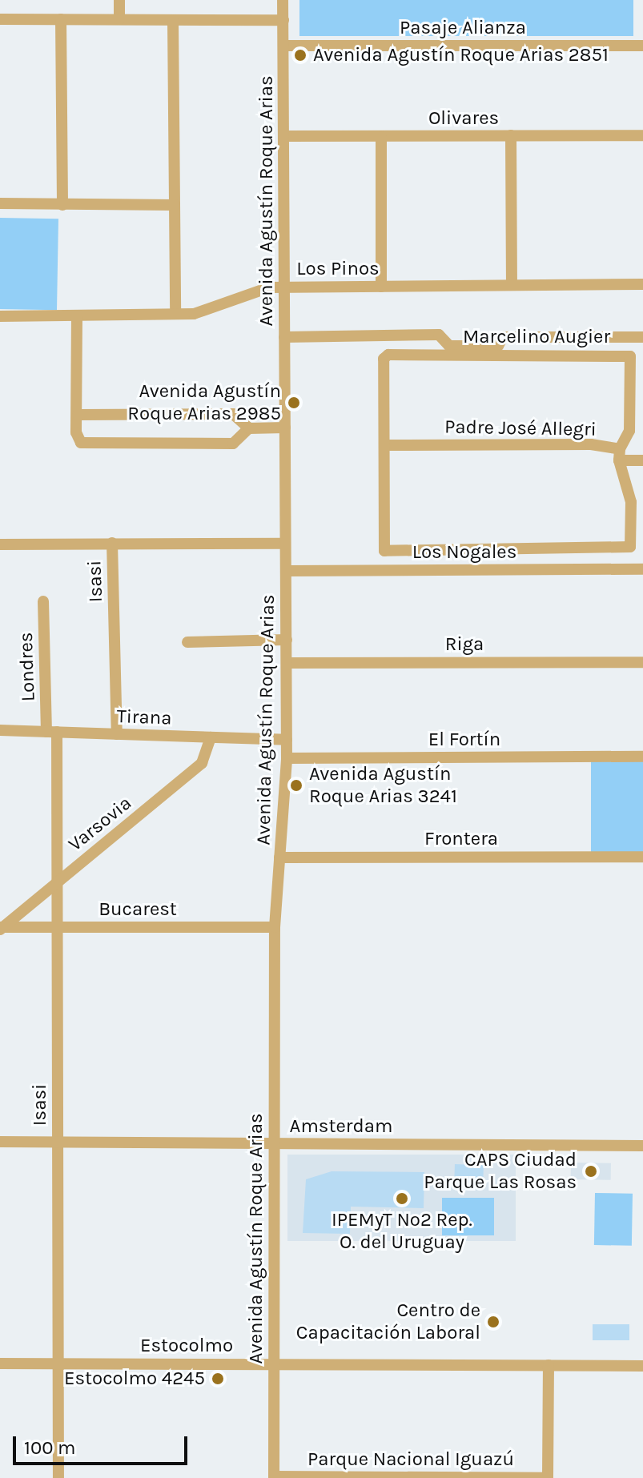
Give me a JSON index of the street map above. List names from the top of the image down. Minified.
{"streets":{"street":["Pasaje Alianza","Olivares","Avenida Agustín Roque Arias","Los Pinos","Marcelino Augier","Padre José Allegri","Los Nogales","Isasi","Riga","Londres","Tirana","El Fortín","Varsovia","Frontera","Bucarest","Amsterdam","Estocolmo","Parque Nacional Iguazú"]},"crossings":[["Pasaje Alianza","Avenida Agustín Roque Arias"],["Olivares","Avenida Agustín Roque Arias"],["Avenida Agustín Roque Arias","Los Pinos"],["Avenida Agustín Roque Arias","Los Nogales"],["Avenida Agustín Roque Arias","Riga"],["Avenida Agustín Roque Arias","Tirana"],["Avenida Agustín Roque Arias","El Fortín"],["Avenida Agustín Roque Arias","Frontera"],["Avenida Agustín Roque Arias","Bucarest"],["Avenida Agustín Roque Arias","Amsterdam"],["Avenida Agustín Roque Arias","Estocolmo"],["Avenida Agustín Roque Arias","Parque Nacional Iguazú"],["Marcelino Augier","Padre José Allegri"],["Isasi","Londres"],["Isasi","Tirana"],["Isasi","Varsovia"],["Isasi","Bucarest"],["Isasi","Amsterdam"],["Isasi","Estocolmo"],["Londres","Tirana"],["Tirana","Varsovia"],["Varsovia","Bucarest"]],"places":["Avenida Agustín Roque Arias 2851","Avenida Agustín Roque Arias 2985","Avenida Agustín Roque Arias 3241","CAPS Ciudad Parque Las Rosas","IPEMyT Nº2 Rep. O. del Uruguay","Centro de Capacitación Laboral","Estocolmo 4245"],"scale_bar":"100 m"}
